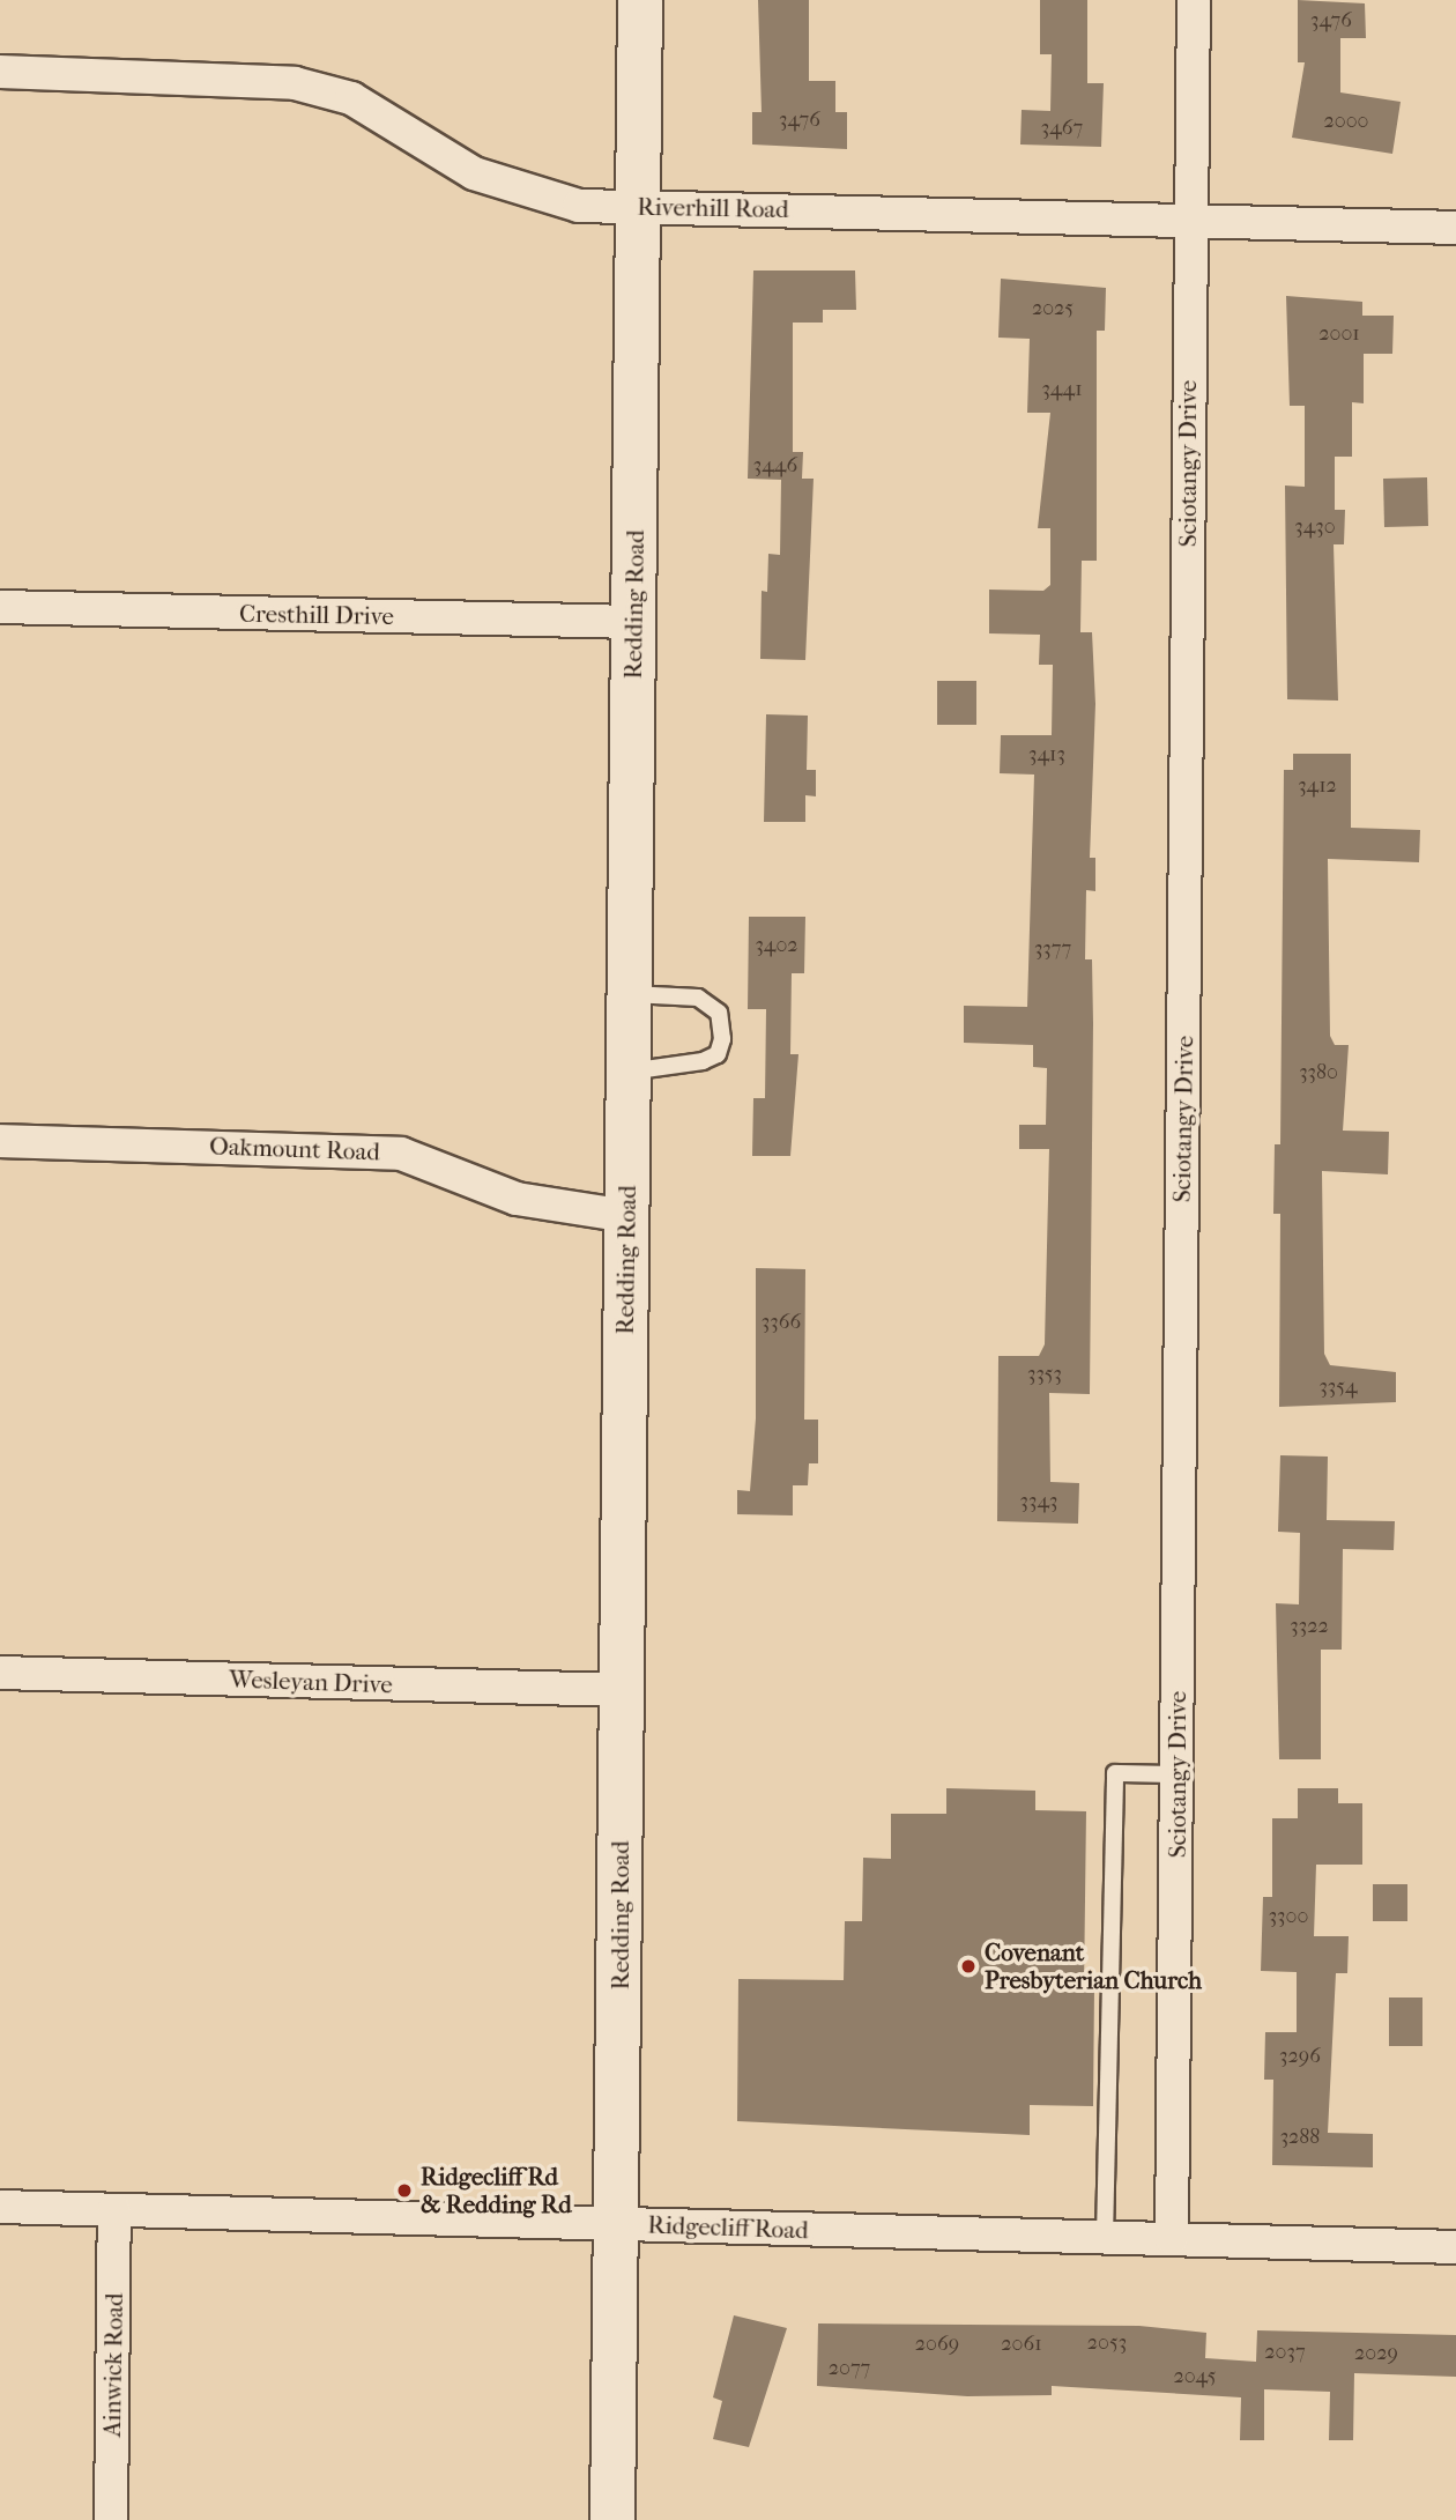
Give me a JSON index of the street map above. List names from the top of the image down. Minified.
{"streets":{"main road":["Redding Road"],"street":["Riverhill Road","Sciotangy Drive","Cresthill Drive","Oakmount Road","Wesleyan Drive","Ridgecliff Road","Ainwick Road"]},"crossings":[["Riverhill Road","Sciotangy Drive"],["Riverhill Road","Redding Road"],["Sciotangy Drive","Ridgecliff Road"],["Redding Road","Cresthill Drive"],["Redding Road","Oakmount Road"],["Redding Road","Wesleyan Drive"],["Redding Road","Ridgecliff Road"],["Ridgecliff Road","Ainwick Road"]],"places":["Covenant Presbyterian Church","Ridgecliff Rd & Redding Rd"],"house_numbers":["3476","3476","2000","3467","2025","2001","3441","3446","3430","3413","3412","3402","3377","3380","3366","3353","3354","3343","3322","3300","3296","3288","2053","2069","2061","2037","2029","2077","2045"]}
